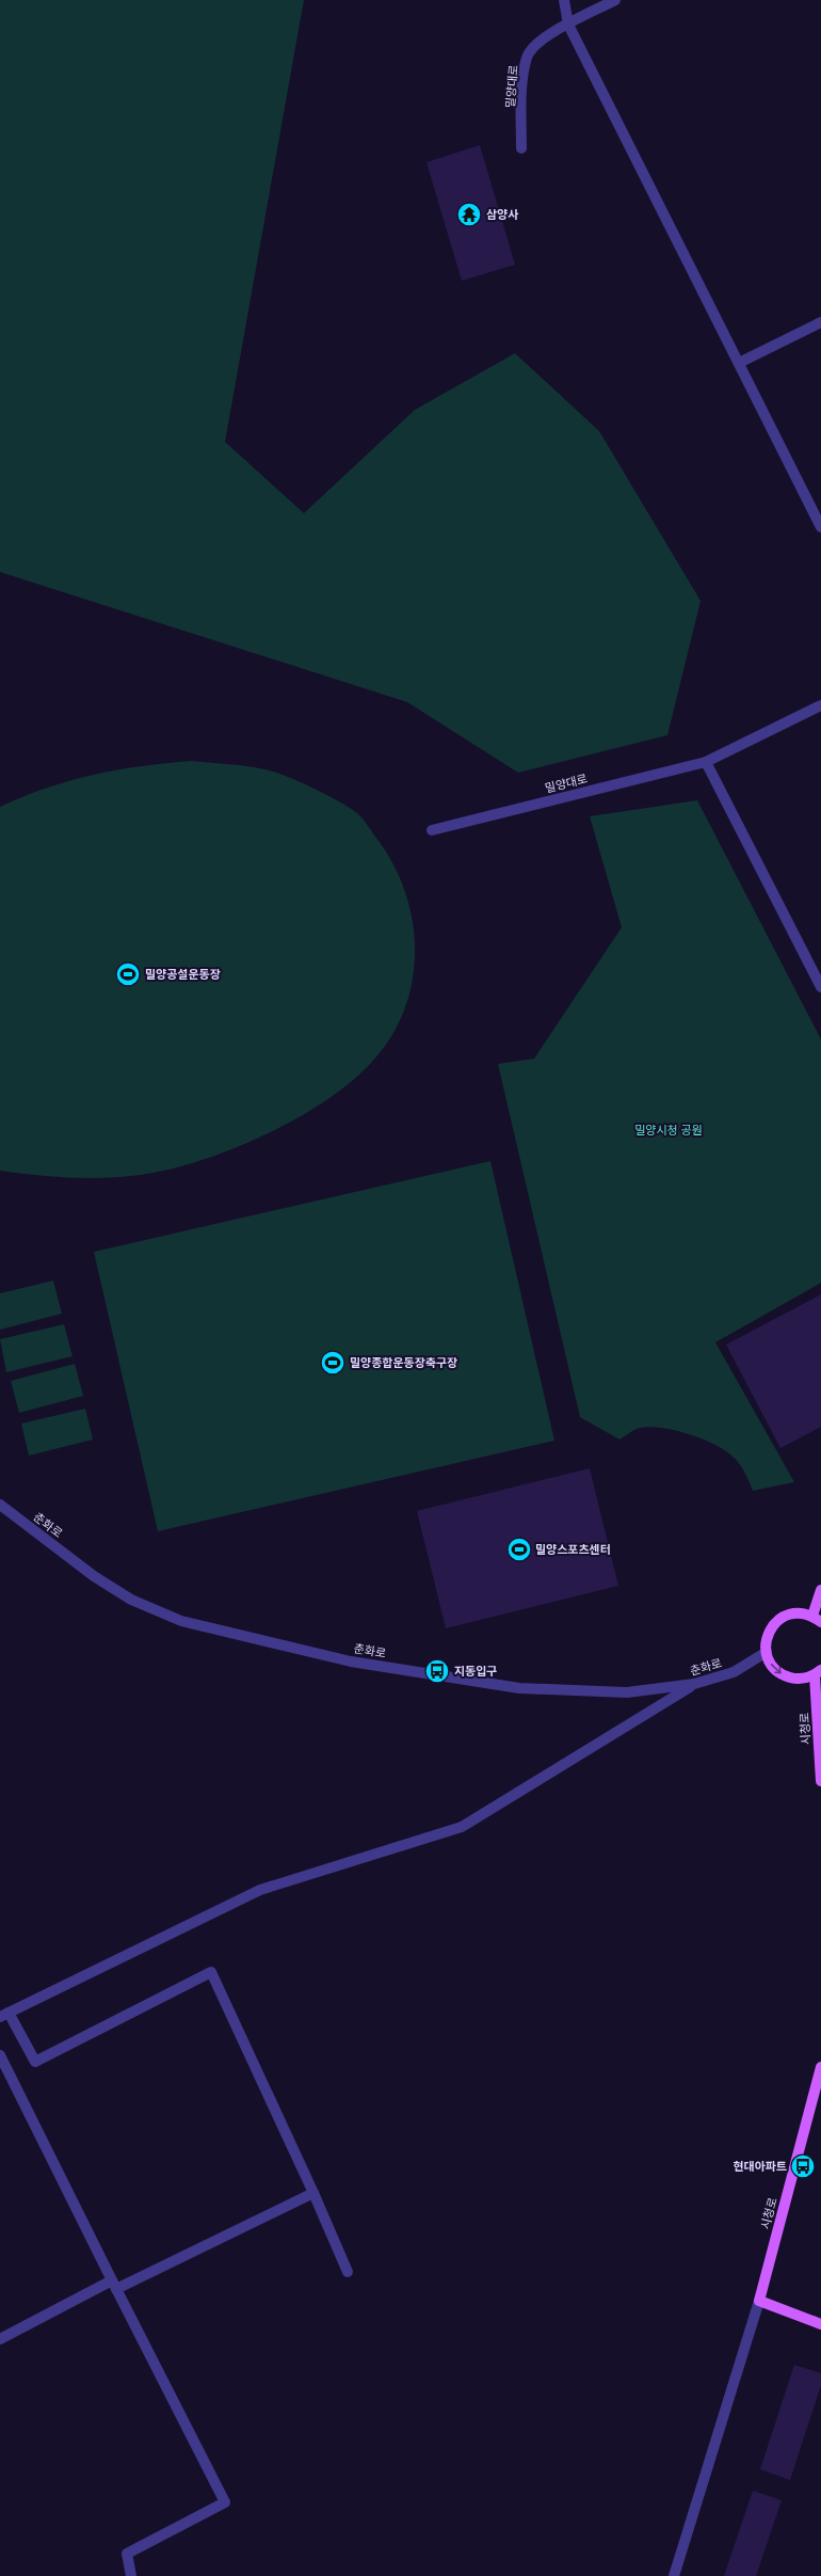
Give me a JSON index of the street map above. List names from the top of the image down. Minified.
{"streets":{"main road":["시청로"],"street":["밀양대로","춘화로"]},"parks":["밀양시청 공원"],"places":{"temple":["삼양사"],"sports":["밀양공설운동장","밀양종합운동장축구장","밀양스포츠센터"],"bus stop":["지동입구","현대아파트"]}}
